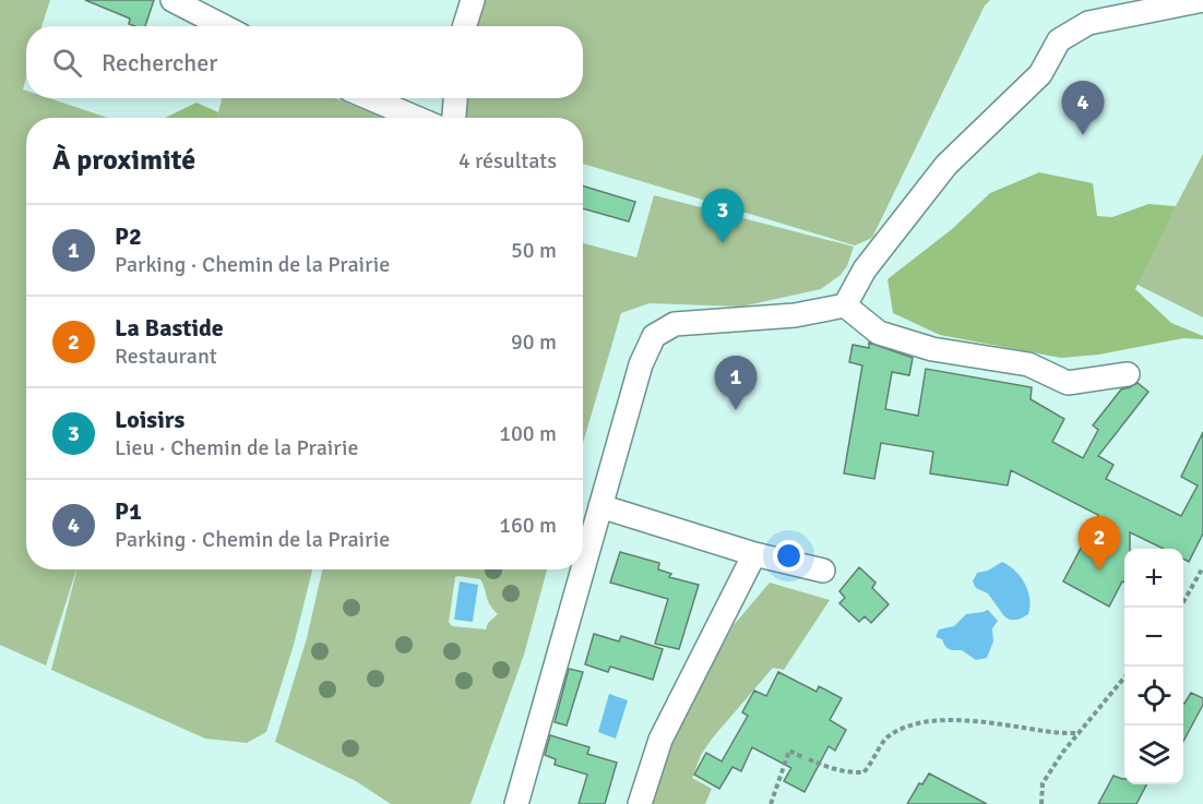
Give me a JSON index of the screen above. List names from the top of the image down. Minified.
{"page":{"search":"Rechercher","pins":["4","3","1","2"],"heading":["À proximité","4 résultats"],"list":[{"mark":"1","name":"P2","note":"Parking · Chemin de la Prairie","value":"50 m"},{"mark":"2","name":"La Bastide","note":"Restaurant","value":"90 m"},{"mark":"3","name":"Loisirs","note":"Lieu · Chemin de la Prairie","value":"100 m"},{"mark":"4","name":"P1","note":"Parking · Chemin de la Prairie","value":"160 m"}],"map_buttons":["+","−"]}}
